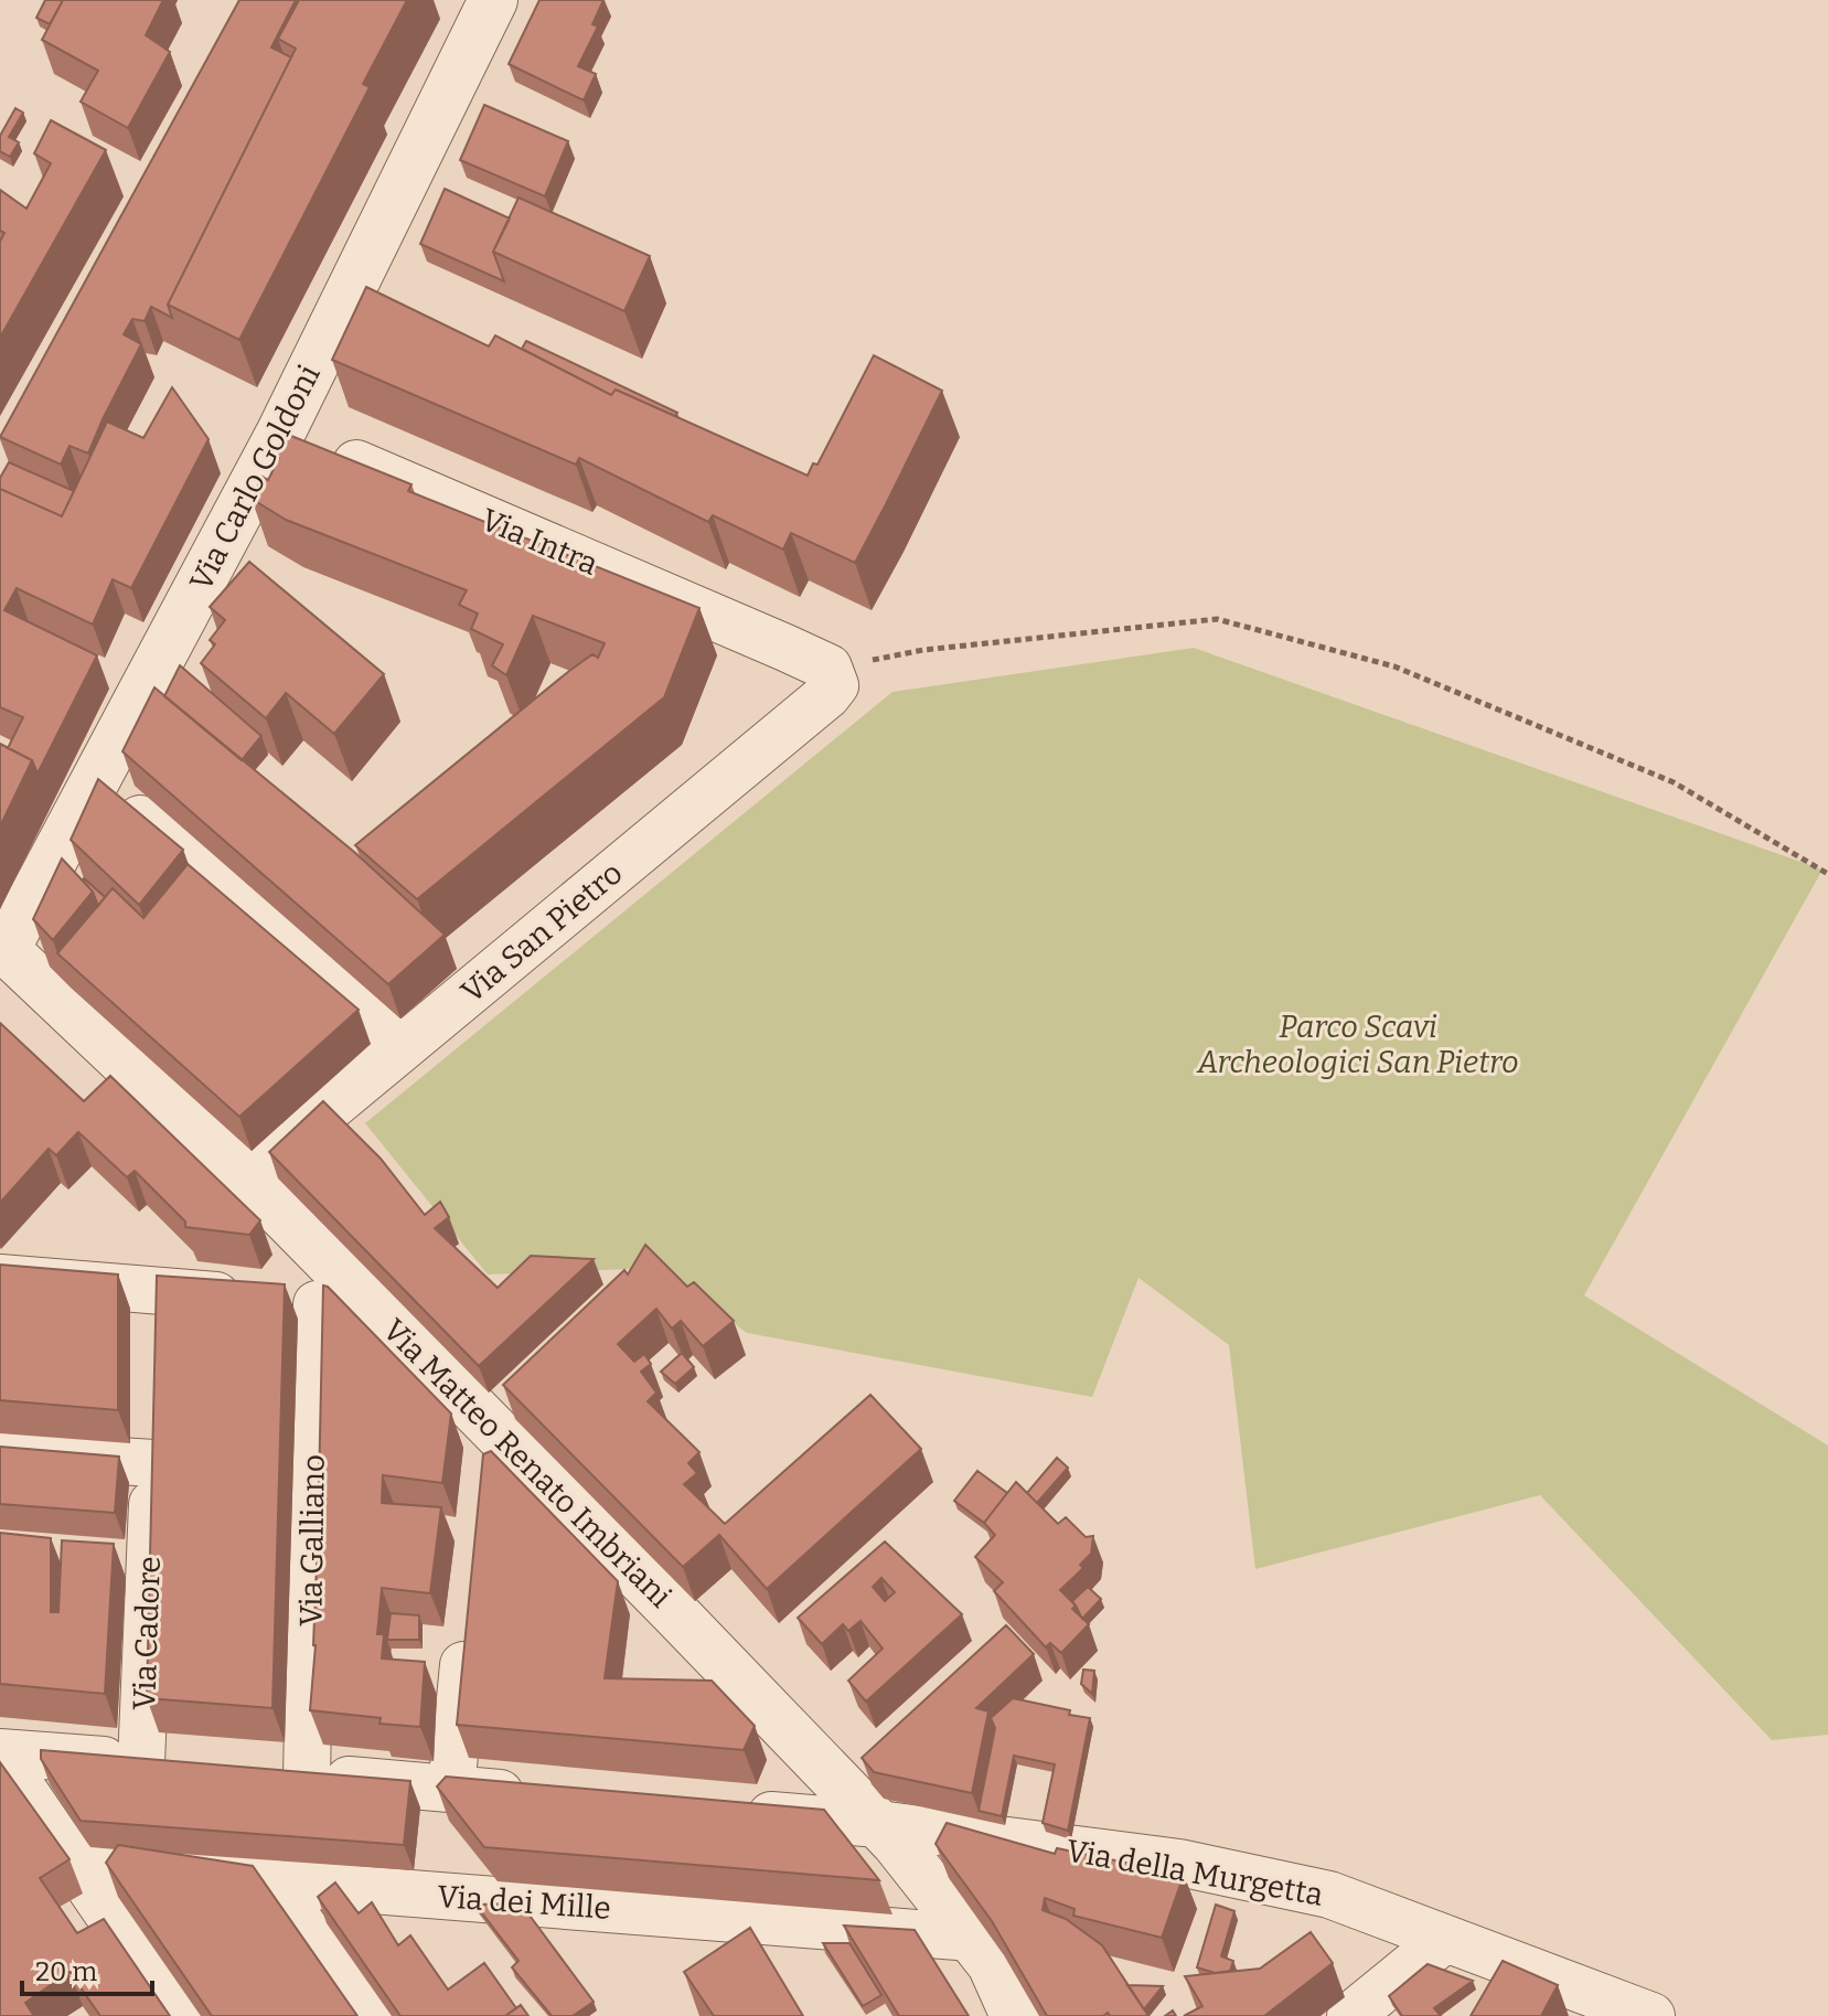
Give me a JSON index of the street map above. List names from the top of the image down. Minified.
{"streets":{"street":["Via Carlo Goldoni","Via Intra","Via San Pietro","Via Matteo Renato Imbriani","Via Galliano","Via Cadore","Via della Murgetta","Via dei Mille"]},"crossings":[["Via Carlo Goldoni","Via Intra"],["Via Carlo Goldoni","Via Matteo Renato Imbriani"],["Via Intra","Via San Pietro"],["Via San Pietro","Via Matteo Renato Imbriani"],["Via Matteo Renato Imbriani","Via della Murgetta"],["Via Matteo Renato Imbriani","Via dei Mille"]],"parks":["Parco Scavi Archeologici San Pietro"],"scale_bar":"20 m"}
